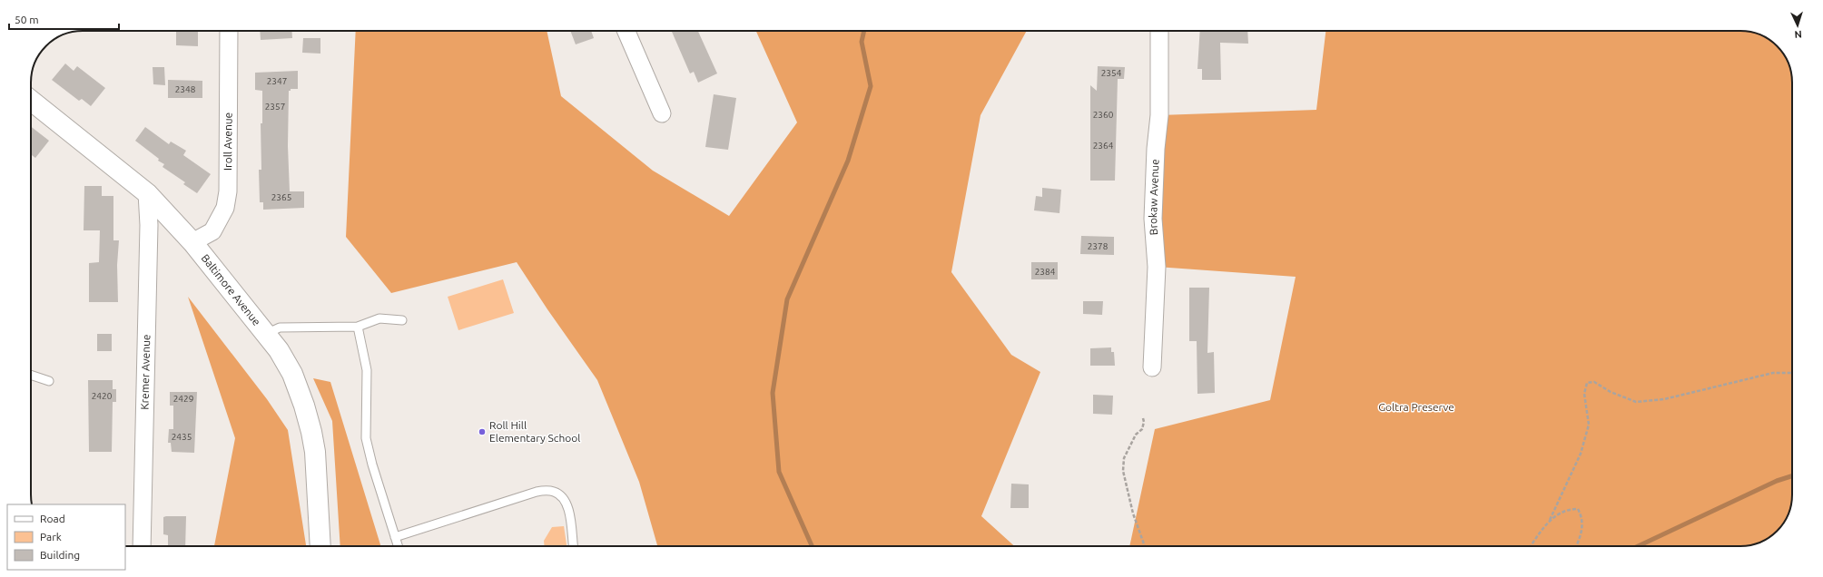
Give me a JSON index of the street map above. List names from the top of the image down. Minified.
{"streets":{"street":["Iroll Avenue","Brokaw Avenue","Baltimore Avenue","Kremer Avenue"]},"crossings":[["Iroll Avenue","Baltimore Avenue"],["Baltimore Avenue","Kremer Avenue"]],"parks":["Goltra Preserve"],"places":["Roll Hill Elementary School"],"house_numbers":["2354","2347","2348","2357","2360","2364","2365","2378","2384","2420","2429","2435"],"legend":["Road","Park","Building"],"scale_bar":"50 m","north":"bottom"}
